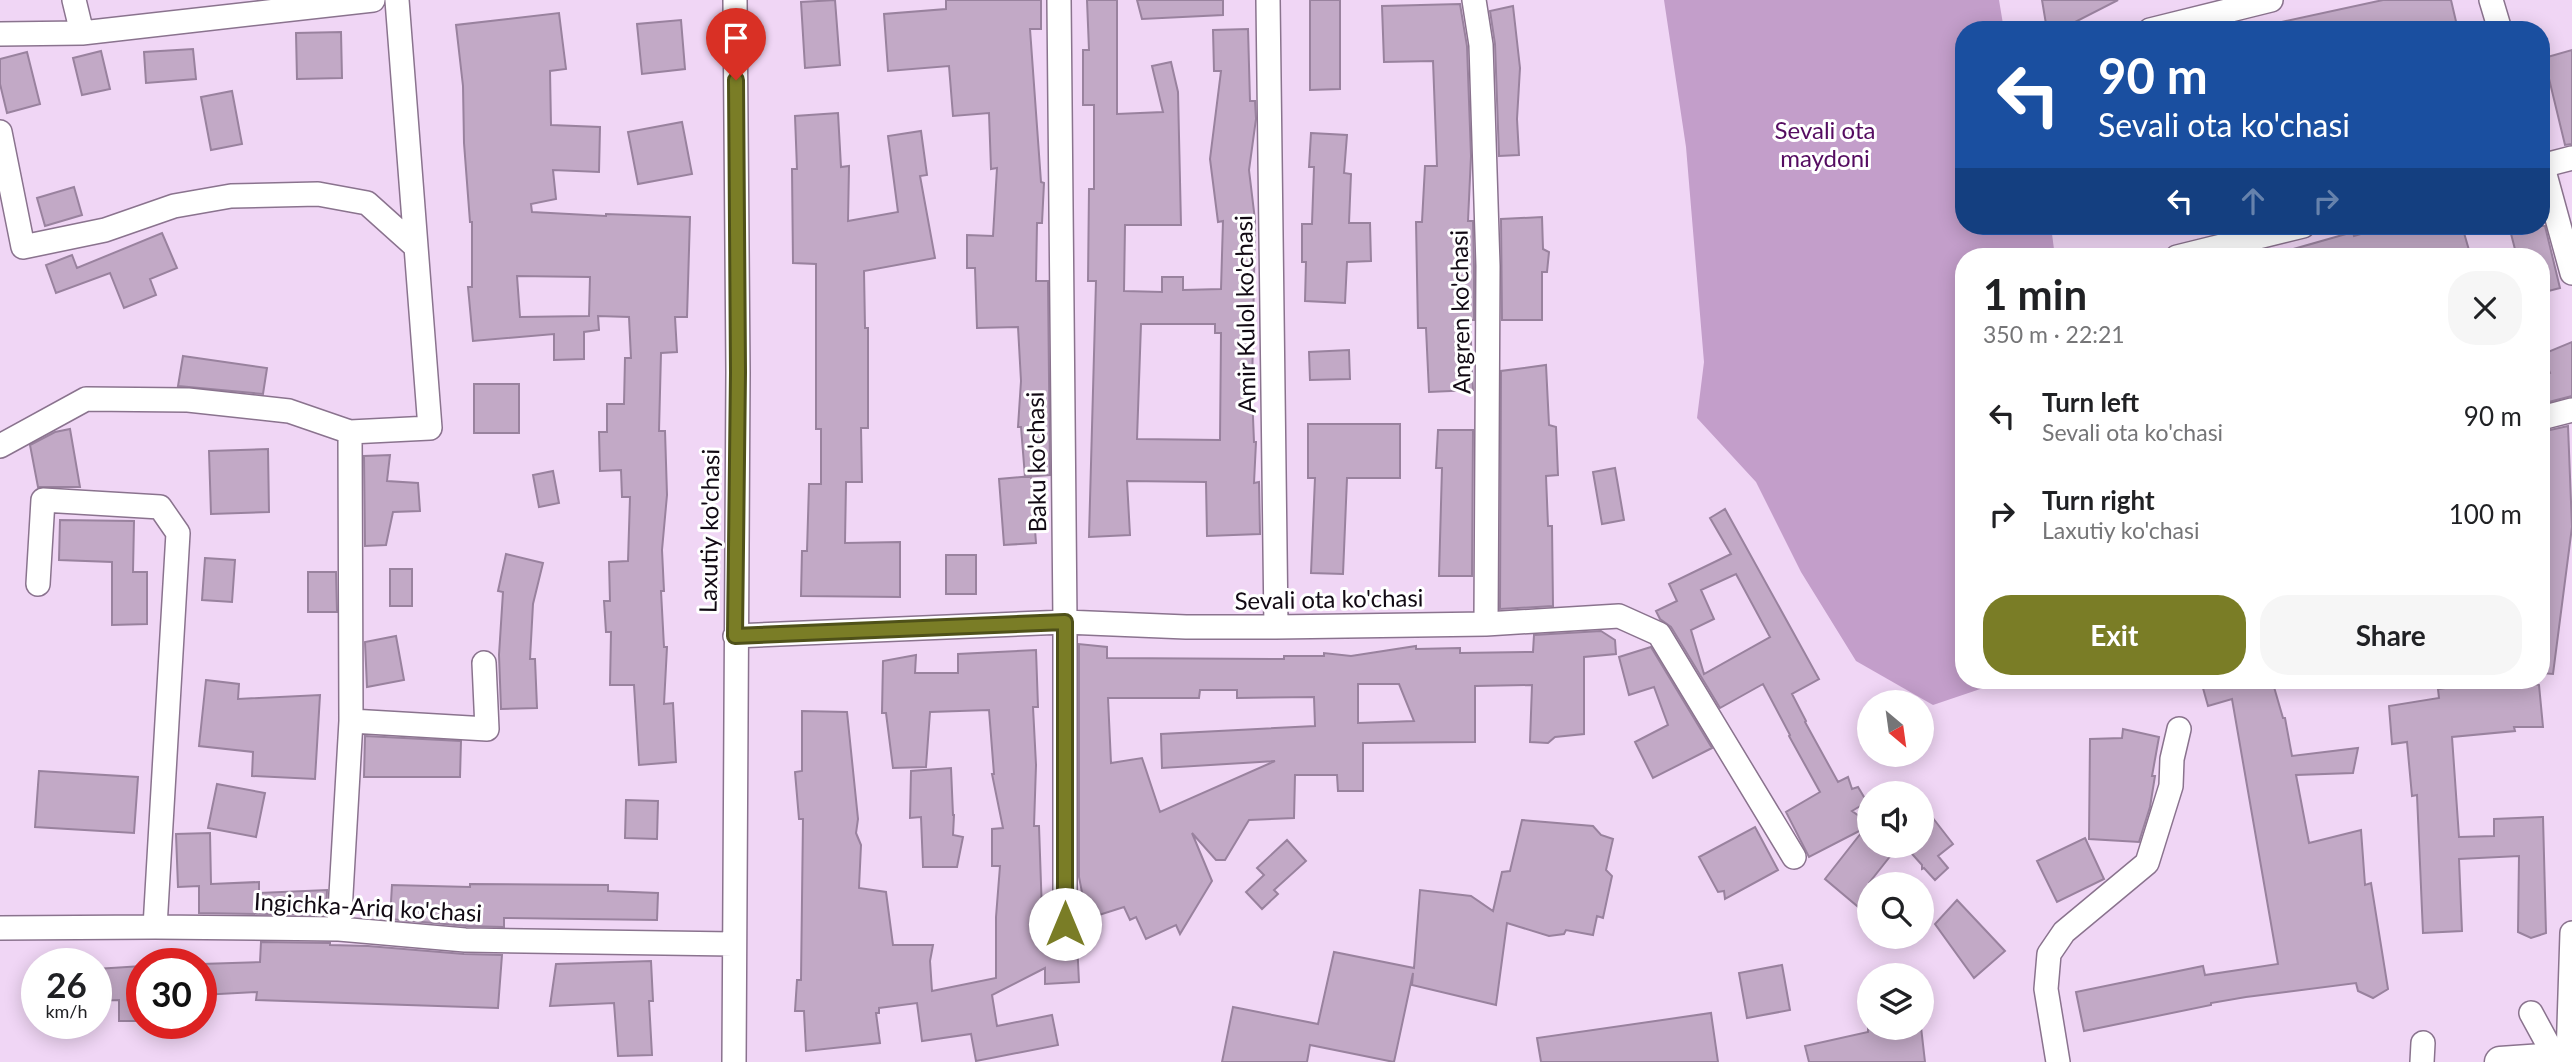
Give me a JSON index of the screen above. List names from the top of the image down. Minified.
{"streets":{"street":["Angren ko'chasi","Amir Kulol ko'chasi","Baku ko'chasi","Laxutiy ko'chasi","Sevali ota ko'chasi","Ingichka-Ariq ko'chasi"]},"crossings":[["Angren ko'chasi","Sevali ota ko'chasi"],["Amir Kulol ko'chasi","Sevali ota ko'chasi"],["Baku ko'chasi","Sevali ota ko'chasi"],["Laxutiy ko'chasi","Sevali ota ko'chasi"],["Laxutiy ko'chasi","Ingichka-Ariq ko'chasi"]],"parks":["Sevali ota maydoni"],"north":"bottom right","page":{"turn":["90 m","Sevali ota ko'chasi"],"heading":["1 min","350 m · 22:21"],"list":[{"name":"Turn left","note":"Sevali ota ko'chasi","value":"90 m"},{"name":"Turn right","note":"Laxutiy ko'chasi","value":"100 m"}],"buttons":["Exit","Share"],"speed":"26 km/h","limit":"30"}}
